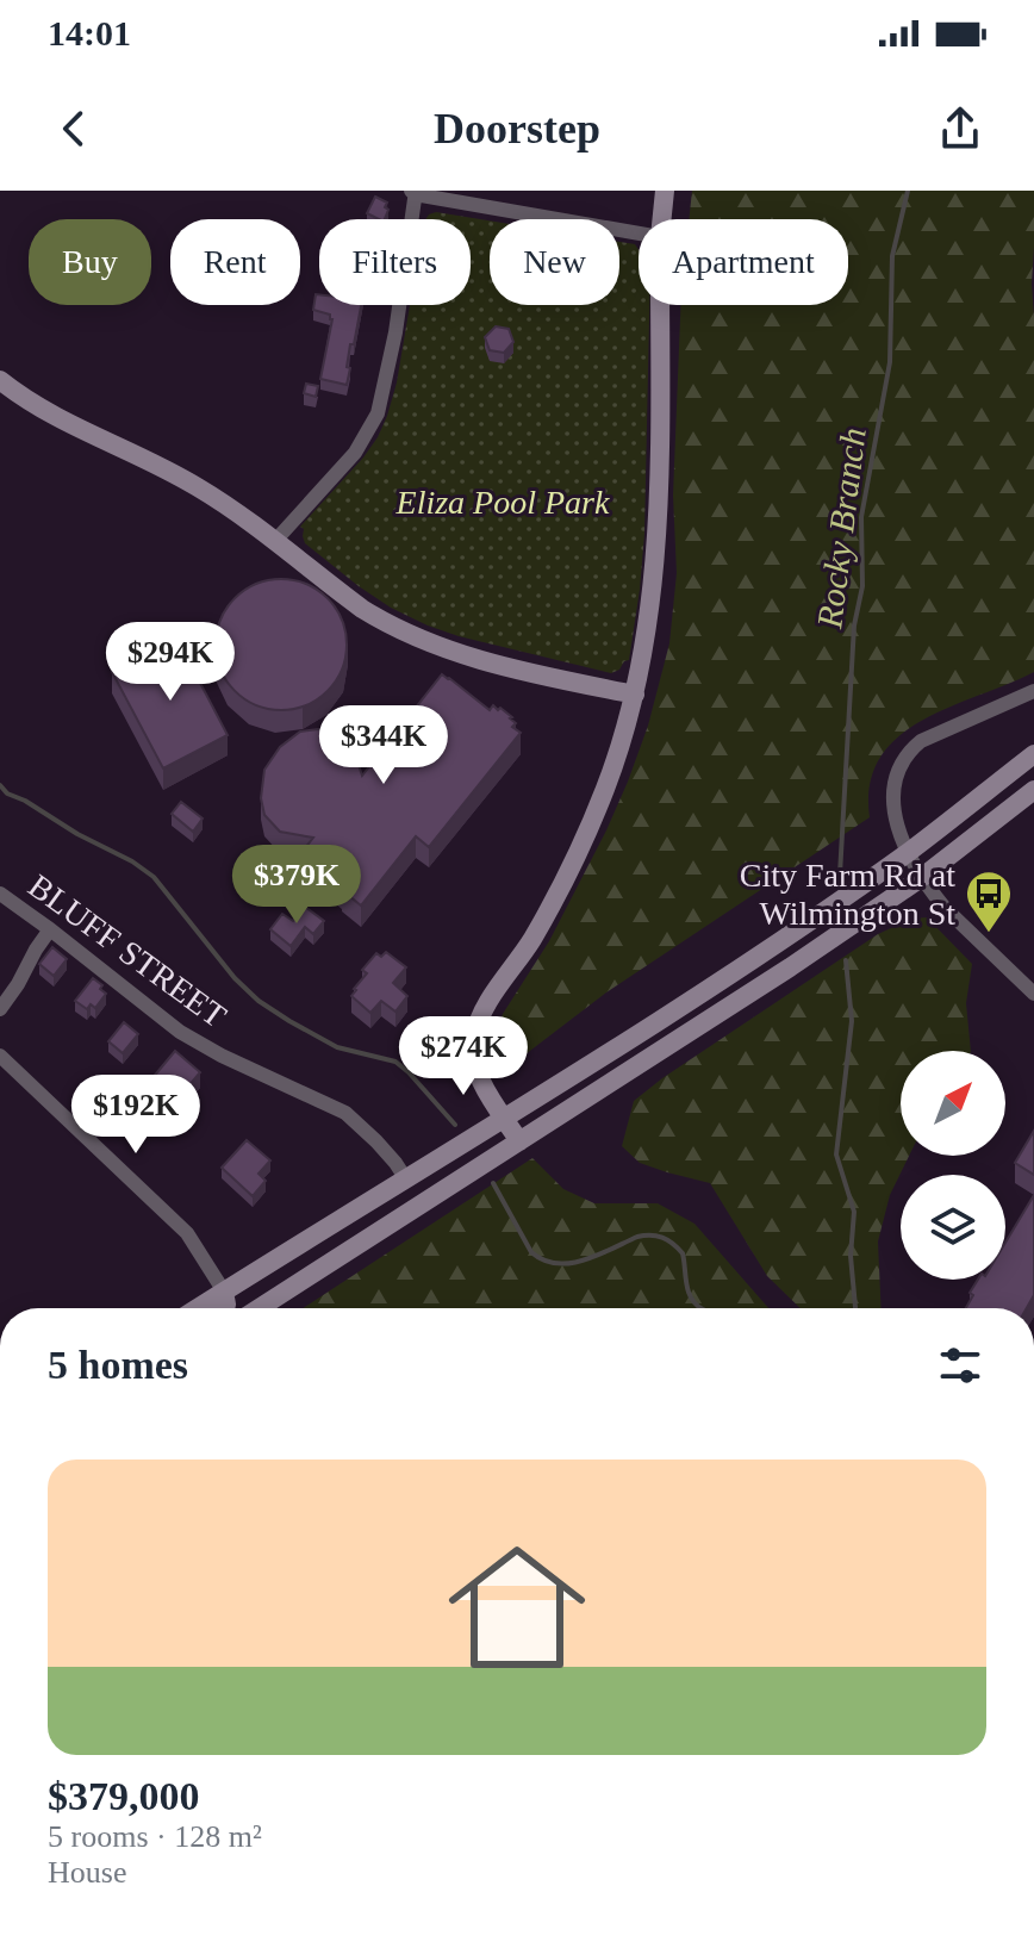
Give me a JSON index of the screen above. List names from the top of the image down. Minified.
{"streets":{"street":["BLUFF STREET"]},"water":["Rocky Branch"],"parks":["Eliza Pool Park"],"places":{"bus stop":["City Farm Rd at Wilmington St"]},"north":"top right","page":{"status":"14:01","header":"Doorstep","chip":["Buy","Rent","Filters","New","Apartment"],"price":["$294K","$344K","$379K","$274K","$192K"],"heading":"5 homes","list":[{"name":"$379,000","note":"5 rooms · 128 m² · House"}]}}
